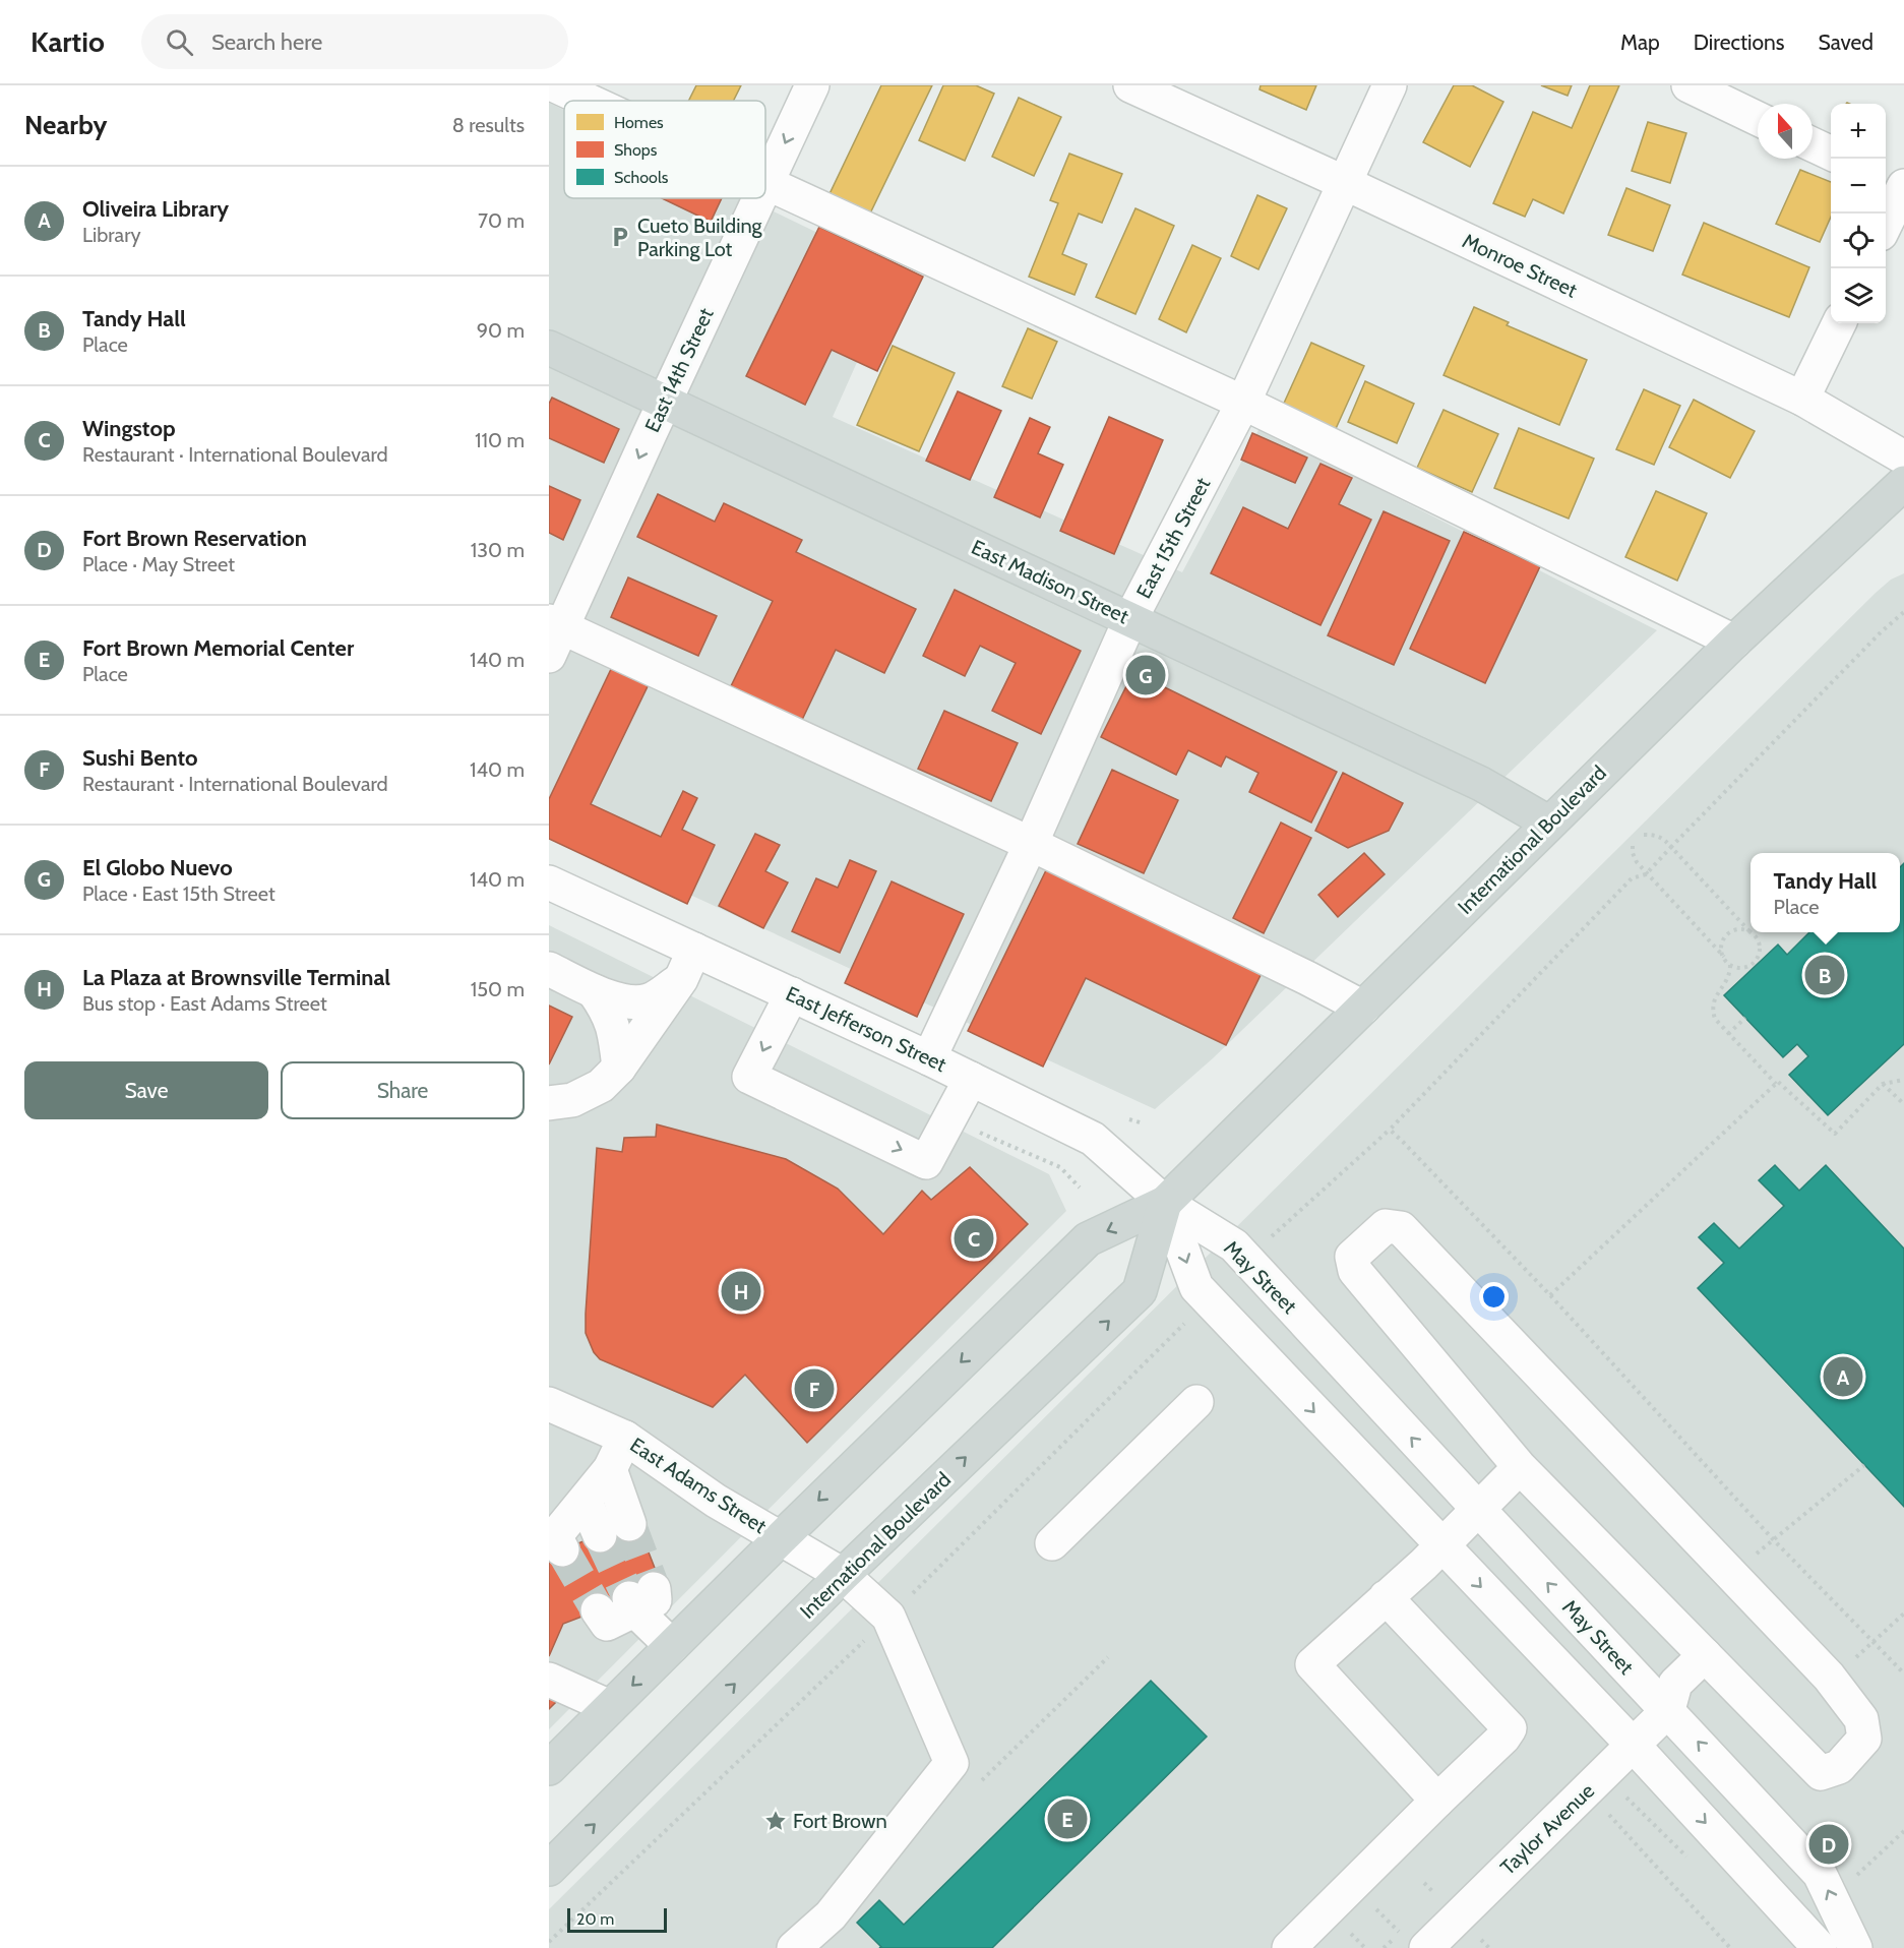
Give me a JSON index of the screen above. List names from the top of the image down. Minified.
{"streets":{"main road":["East Madison Street","International Boulevard"],"street":["Monroe Street","East 14th Street","East 15th Street","East Jefferson Street","May Street","East Adams Street","Taylor Avenue"]},"crossings":[["Monroe Street","East 15th Street"],["East 14th Street","East Madison Street"],["East 15th Street","East Madison Street"],["East 15th Street","East Jefferson Street"],["East Madison Street","International Boulevard"],["International Boulevard","East Jefferson Street"],["International Boulevard","May Street"],["International Boulevard","East Adams Street"],["East Jefferson Street","May Street"],["May Street","Taylor Avenue"]],"one_way":["East 14th Street"],"places":{"parking":["Cueto Building Parking Lot"],"place":["Fort Brown"]},"legend":["Homes","Shops","Schools"],"scale_bar":"20 m","north":"top","page":{"header":"Kartio","search":"Search here","nav":["Map","Directions","Saved"],"heading":["Nearby","8 results"],"map_buttons":["+","−"],"list":[{"mark":"A","name":"Oliveira Library","note":"Library","value":"70 m"},{"mark":"B","name":"Tandy Hall","note":"Place","value":"90 m"},{"mark":"C","name":"Wingstop","note":"Restaurant · International Boulevard","value":"110 m"},{"mark":"D","name":"Fort Brown Reservation","note":"Place · May Street","value":"130 m"},{"mark":"E","name":"Fort Brown Memorial Center","note":"Place","value":"140 m"},{"mark":"F","name":"Sushi Bento","note":"Restaurant · International Boulevard","value":"140 m"},{"mark":"G","name":"El Globo Nuevo","note":"Place · East 15th Street","value":"140 m"},{"mark":"H","name":"La Plaza at Brownsville Terminal","note":"Bus stop · East Adams Street","value":"150 m"}],"pins":["G","B","C","H","A","F","E","D"],"popup":["Tandy Hall","Place"],"buttons":["Save","Share"],"scale":"20 m"}}
